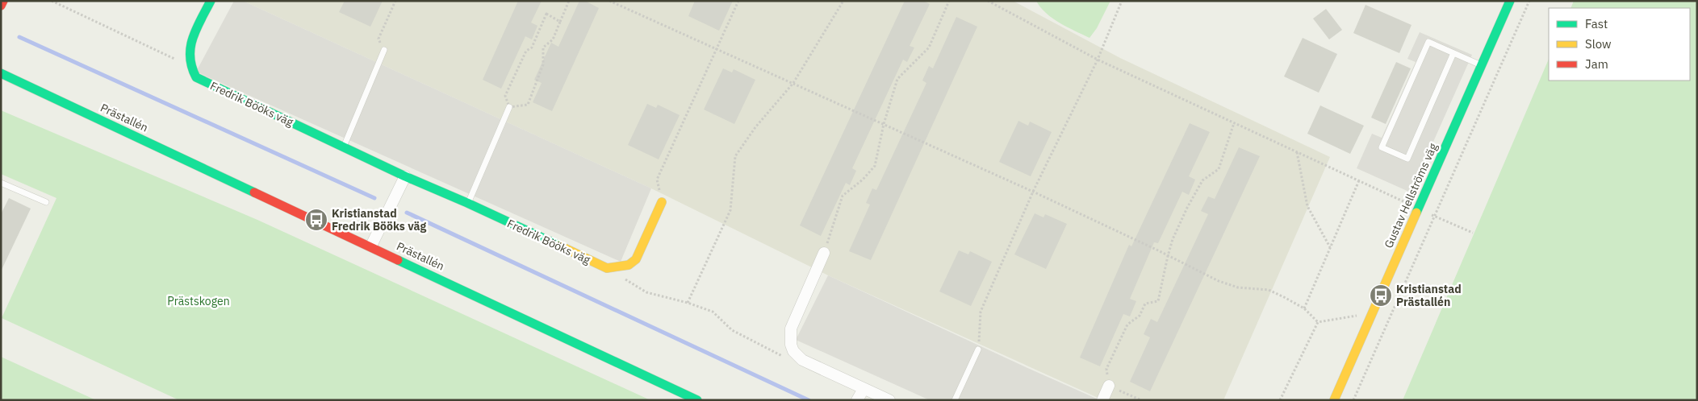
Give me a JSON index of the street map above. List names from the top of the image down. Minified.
{"streets":{"street":["Fredrik Bööks väg","Prästallén","Gustav Hellströms väg"]},"parks":["Prästskogen"],"places":{"bus stop":["Kristianstad Fredrik Bööks väg","Kristianstad Prästallén"]},"legend":["Fast","Slow","Jam"]}
